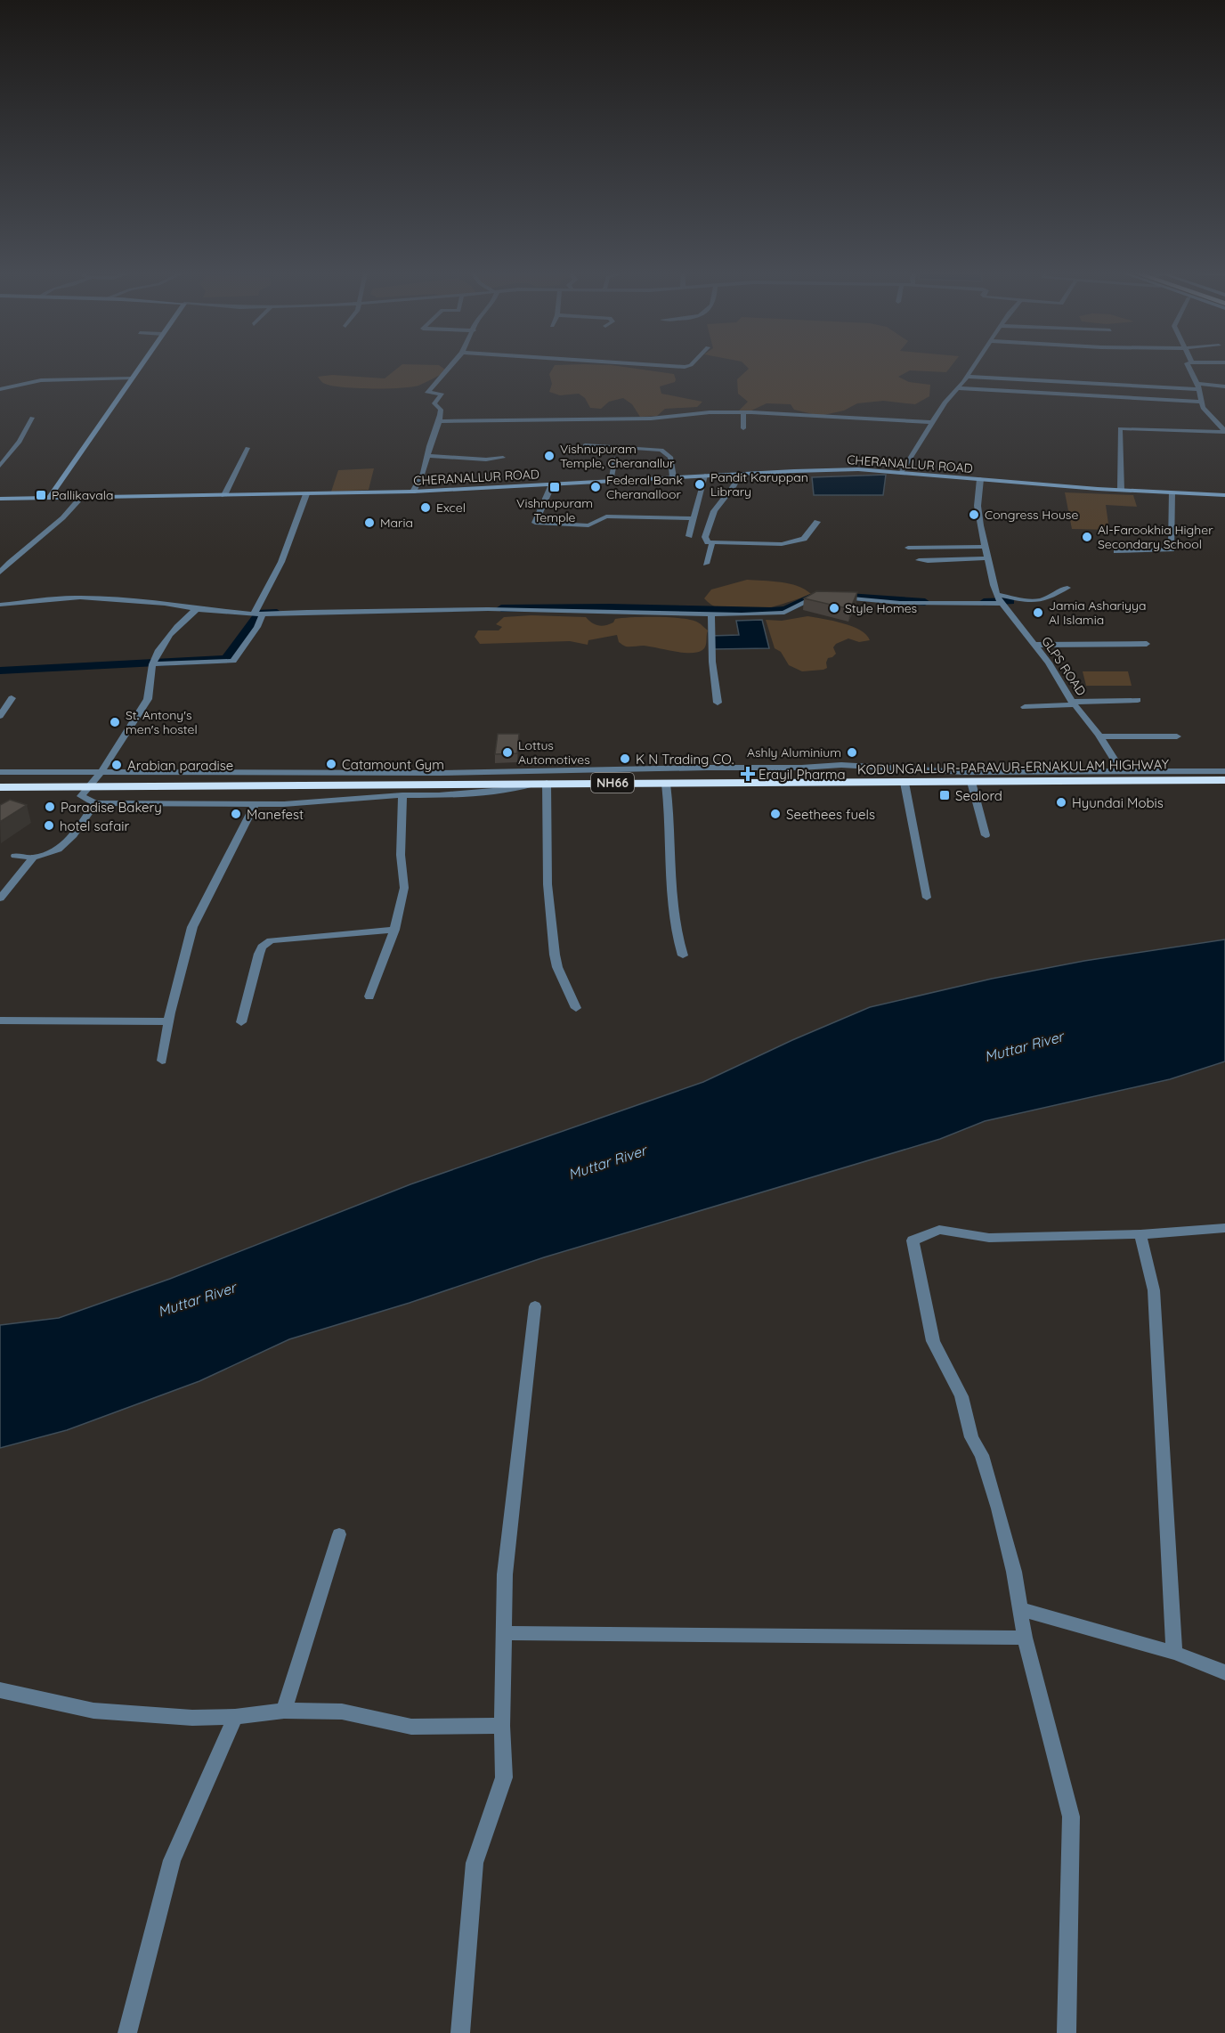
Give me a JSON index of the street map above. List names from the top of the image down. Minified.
{"streets":{"highway":["KODUNGALLUR-PARAVUR-ERNAKULAM HIGHWAY","NH66"],"main road":["CHERANALLUR ROAD"],"street":["GLPS ROAD"]},"crossings":[["CHERANALLUR ROAD","GLPS ROAD"]],"water":["Muttar River"],"places":{"other":["Vishnupuram Temple, Cheranallur","Pandit Karuppan Library","Federal Bank Cheranalloor","Excel","Congress House","Maria","Al-Farookhia Higher Secondary School","Style Homes","Jamia Ashariyya Al Islamia","St. Antony's men's hostel","Lottus Automotives","Ashly Aluminium","K N Trading CO.","Catamount Gym","Arabian paradise","Hyundai Mobis","Paradise Bakery","Manefest","Seethees fuels","hotel safair"],"transit":["Vishnupuram Temple","Pallikavala","Sealord"],"health":["Erayil Pharma"]}}
